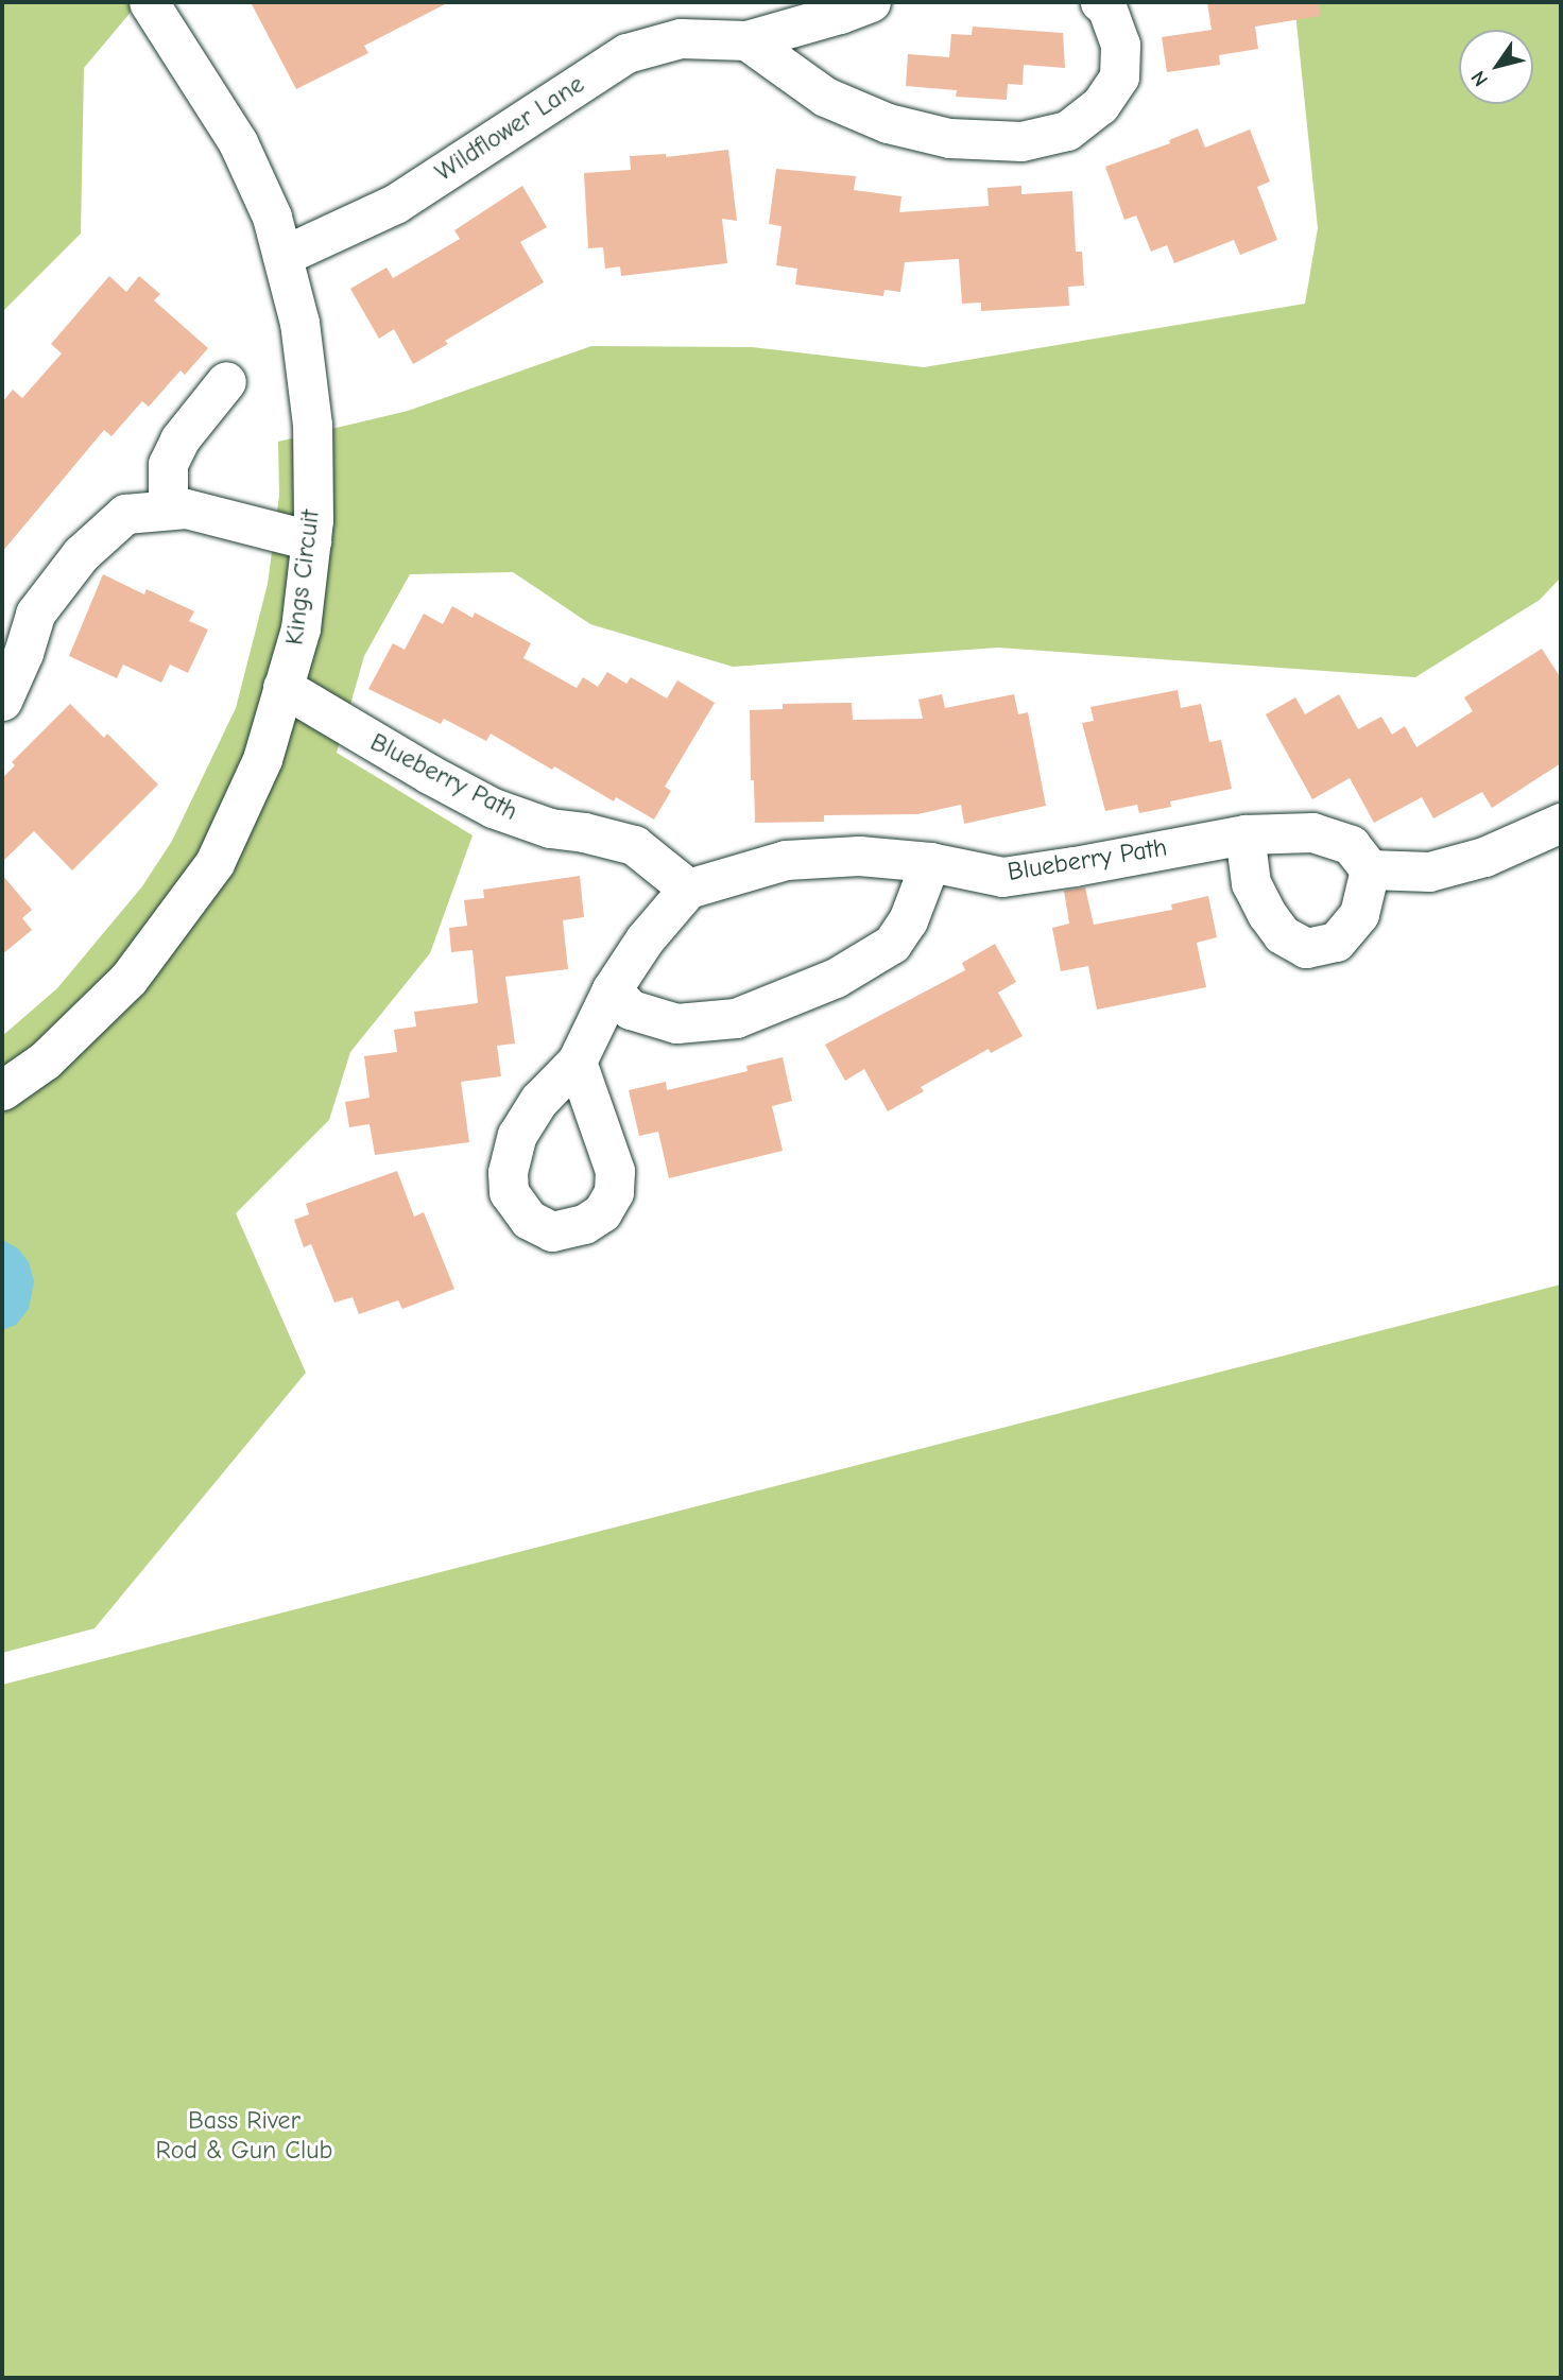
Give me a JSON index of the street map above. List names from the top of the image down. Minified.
{"streets":{"street":["Wildflower Lane","Kings Circuit","Blueberry Path"]},"crossings":[["Wildflower Lane","Kings Circuit"],["Kings Circuit","Blueberry Path"]],"parks":["Bass River Rod & Gun Club"],"north":"bottom left"}
